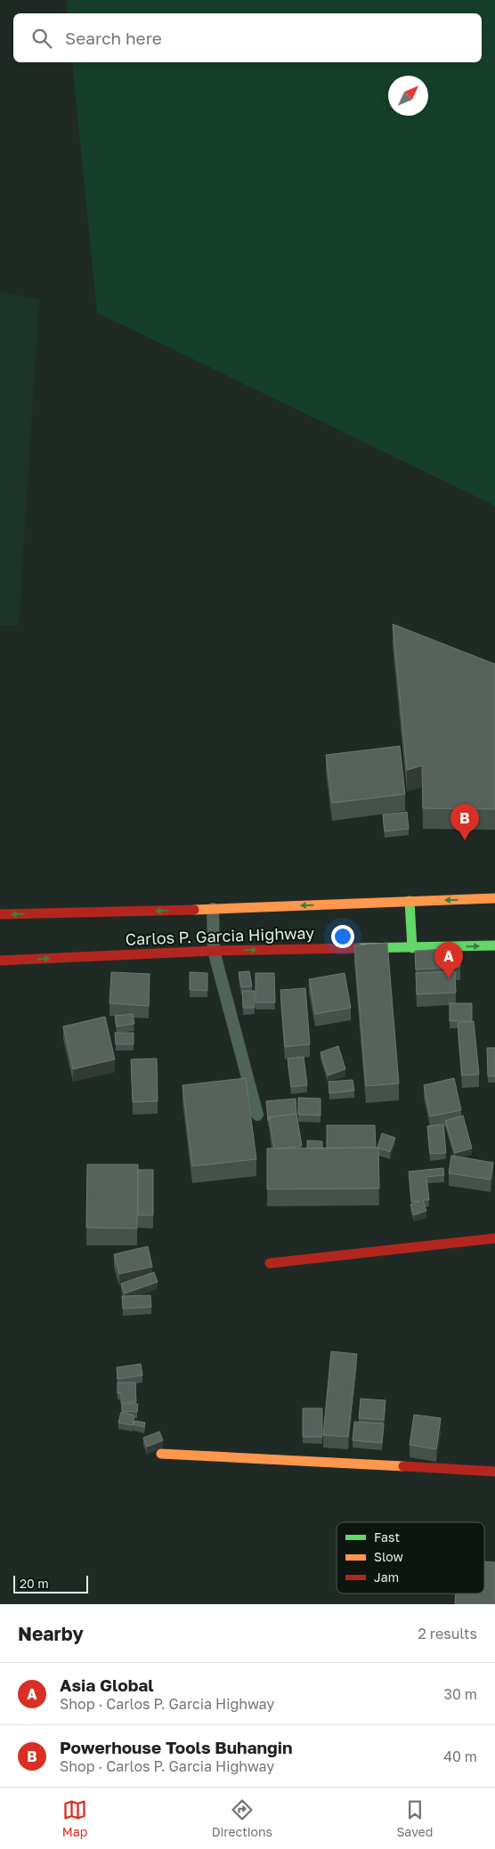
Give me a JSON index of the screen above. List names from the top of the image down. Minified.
{"streets":{"main road":["Carlos P. Garcia Highway"]},"legend":["Fast","Slow","Jam"],"scale_bar":"20 m","north":"top right","page":{"search":"Search here","pins":["B","A"],"scale":"20 m","heading":["Nearby","2 results"],"list":[{"mark":"A","name":"Asia Global","note":"Shop · Carlos P. Garcia Highway","value":"30 m"},{"mark":"B","name":"Powerhouse Tools Buhangin","note":"Shop · Carlos P. Garcia Highway","value":"40 m"}],"nav":["Map","Directions","Saved"]}}
